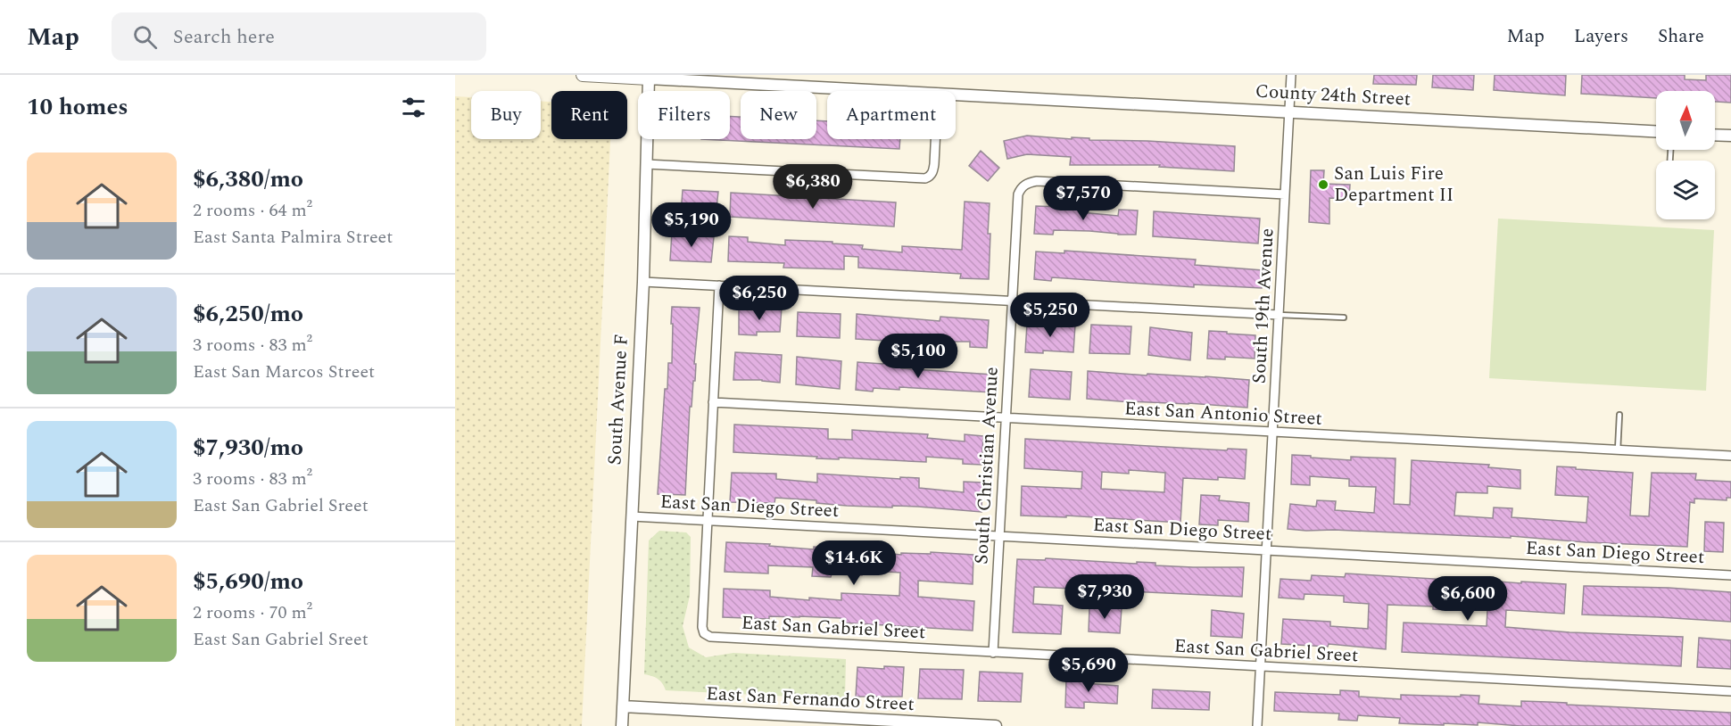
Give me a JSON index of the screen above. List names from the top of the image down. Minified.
{"streets":{"main road":["County 24th Street"],"street":["South 19th Avenue","South Avenue F","East San Antonio Street","South Christian Avenue","East San Diego Street","East San Gabriel Sreet","East San Fernando Street"]},"crossings":[["County 24th Street","South 19th Avenue"],["County 24th Street","South Avenue F"],["South 19th Avenue","East San Antonio Street"],["South 19th Avenue","South Christian Avenue"],["South 19th Avenue","East San Diego Street"],["South 19th Avenue","East San Gabriel Sreet"],["South Avenue F","East San Diego Street"],["South Avenue F","East San Fernando Street"],["East San Antonio Street","South Christian Avenue"],["South Christian Avenue","East San Diego Street"],["South Christian Avenue","East San Gabriel Sreet"],["East San Diego Street","East San Gabriel Sreet"]],"places":["San Luis Fire Department II"],"north":"top","page":{"header":"Map","search":"Search here","nav":["Map","Layers","Share"],"heading":"10 homes","chip":["Buy","Rent","Filters","New","Apartment"],"list":[{"name":"$6,380/mo","note":"2 rooms · 64 m² · East Santa Palmira Street"},{"name":"$6,250/mo","note":"3 rooms · 83 m² · East San Marcos Street"},{"name":"$7,930/mo","note":"3 rooms · 83 m² · East San Gabriel Sreet"},{"name":"$5,690/mo","note":"2 rooms · 70 m² · East San Gabriel Sreet"}],"price":["$6,380","$7,570","$5,190","$6,250","$5,250","$5,100","$14.6K","$7,930","$6,600","$5,690"]}}
